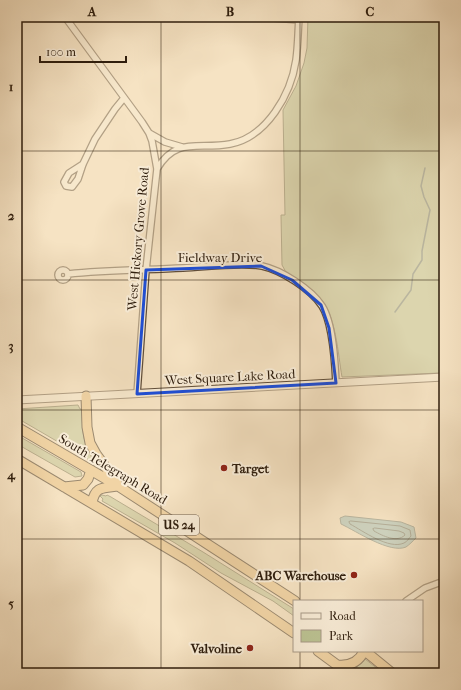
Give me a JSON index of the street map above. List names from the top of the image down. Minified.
{"streets":{"highway":["South Telegraph Road","US 24"],"street":["West Hickory Grove Road","Fieldway Drive","West Square Lake Road"]},"crossings":[["West Hickory Grove Road","Fieldway Drive"],["West Hickory Grove Road","West Square Lake Road"],["Fieldway Drive","West Square Lake Road"]],"places":["Target","ABC Warehouse","Valvoline"],"legend":["Road","Park"],"scale_bar":"100 m","grid":{"columns":["A","B","C"],"rows":["1","2","3","4","5"]}}
